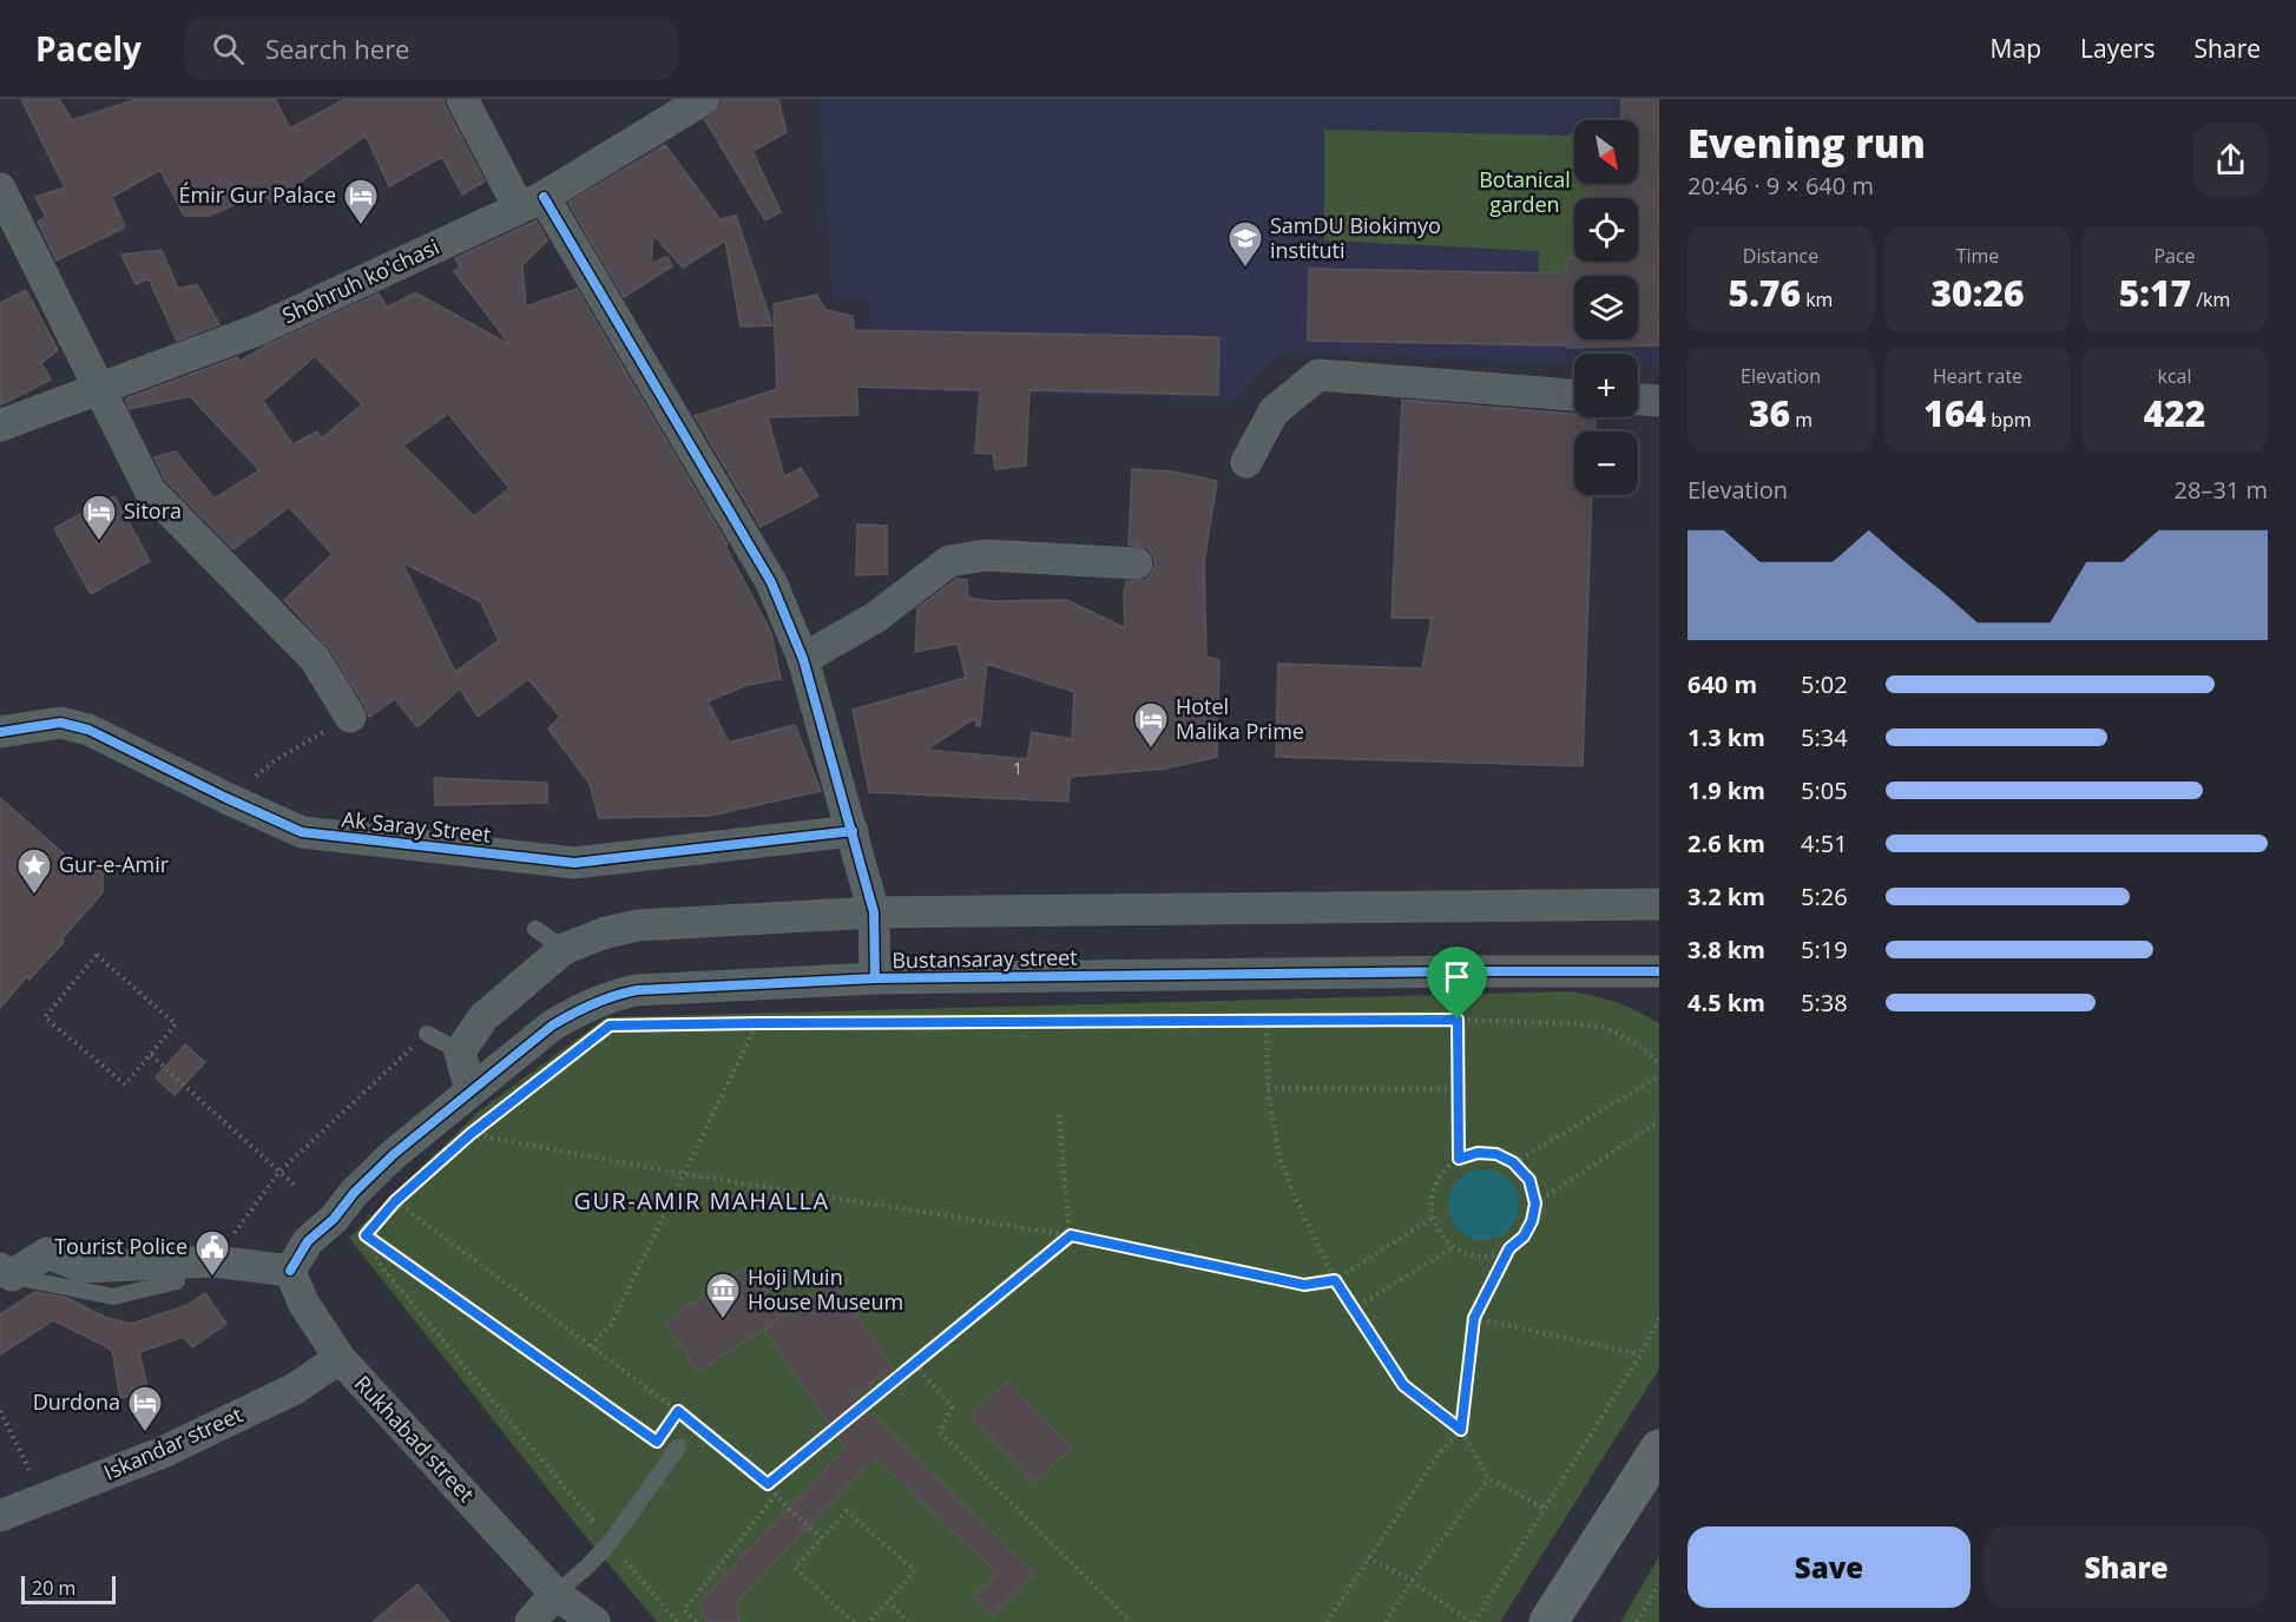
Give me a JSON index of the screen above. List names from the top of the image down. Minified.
{"streets":{"street":["Shohruh ko'chasi","Ak Saray Street","Bustansaray street","Rukhabad street","Iskandar street"]},"crossings":[["Bustansaray street","Rukhabad street"],["Rukhabad street","Iskandar street"]],"districts":["GUR-AMIR MAHALLA"],"parks":["Botanical garden"],"places":{"hotel":["Émir Gur Palace","Sitora","Hotel Malika Prime","Durdona"],"school or university":["SamDU Biokimyo instituti"],"place":["Gur-e-Amir"],"public building":["Tourist Police"],"museum":["Hoji Muin House Museum"]},"house_numbers":["1"],"scale_bar":"20 m","north":"bottom right","page":{"header":"Pacely","search":"Search here","nav":["Map","Layers","Share"],"heading":["Evening run","20:46 · 9 × 640 m"],"map_buttons":["+","−"],"stats":[["Distance","5.76 km"],["Time","30:26"],["Pace","5:17 /km"],["Elevation","36 m"],["Heart rate","164 bpm"],["kcal","422"]],"chart":["Elevation","28–31 m"],"list":[{"name":"640 m","note":"5:02"},{"name":"1.3 km","note":"5:34"},{"name":"1.9 km","note":"5:05"},{"name":"2.6 km","note":"4:51"},{"name":"3.2 km","note":"5:26"},{"name":"3.8 km","note":"5:19"},{"name":"4.5 km","note":"5:38"}],"buttons":["Save","Share"],"scale":"20 m"}}
